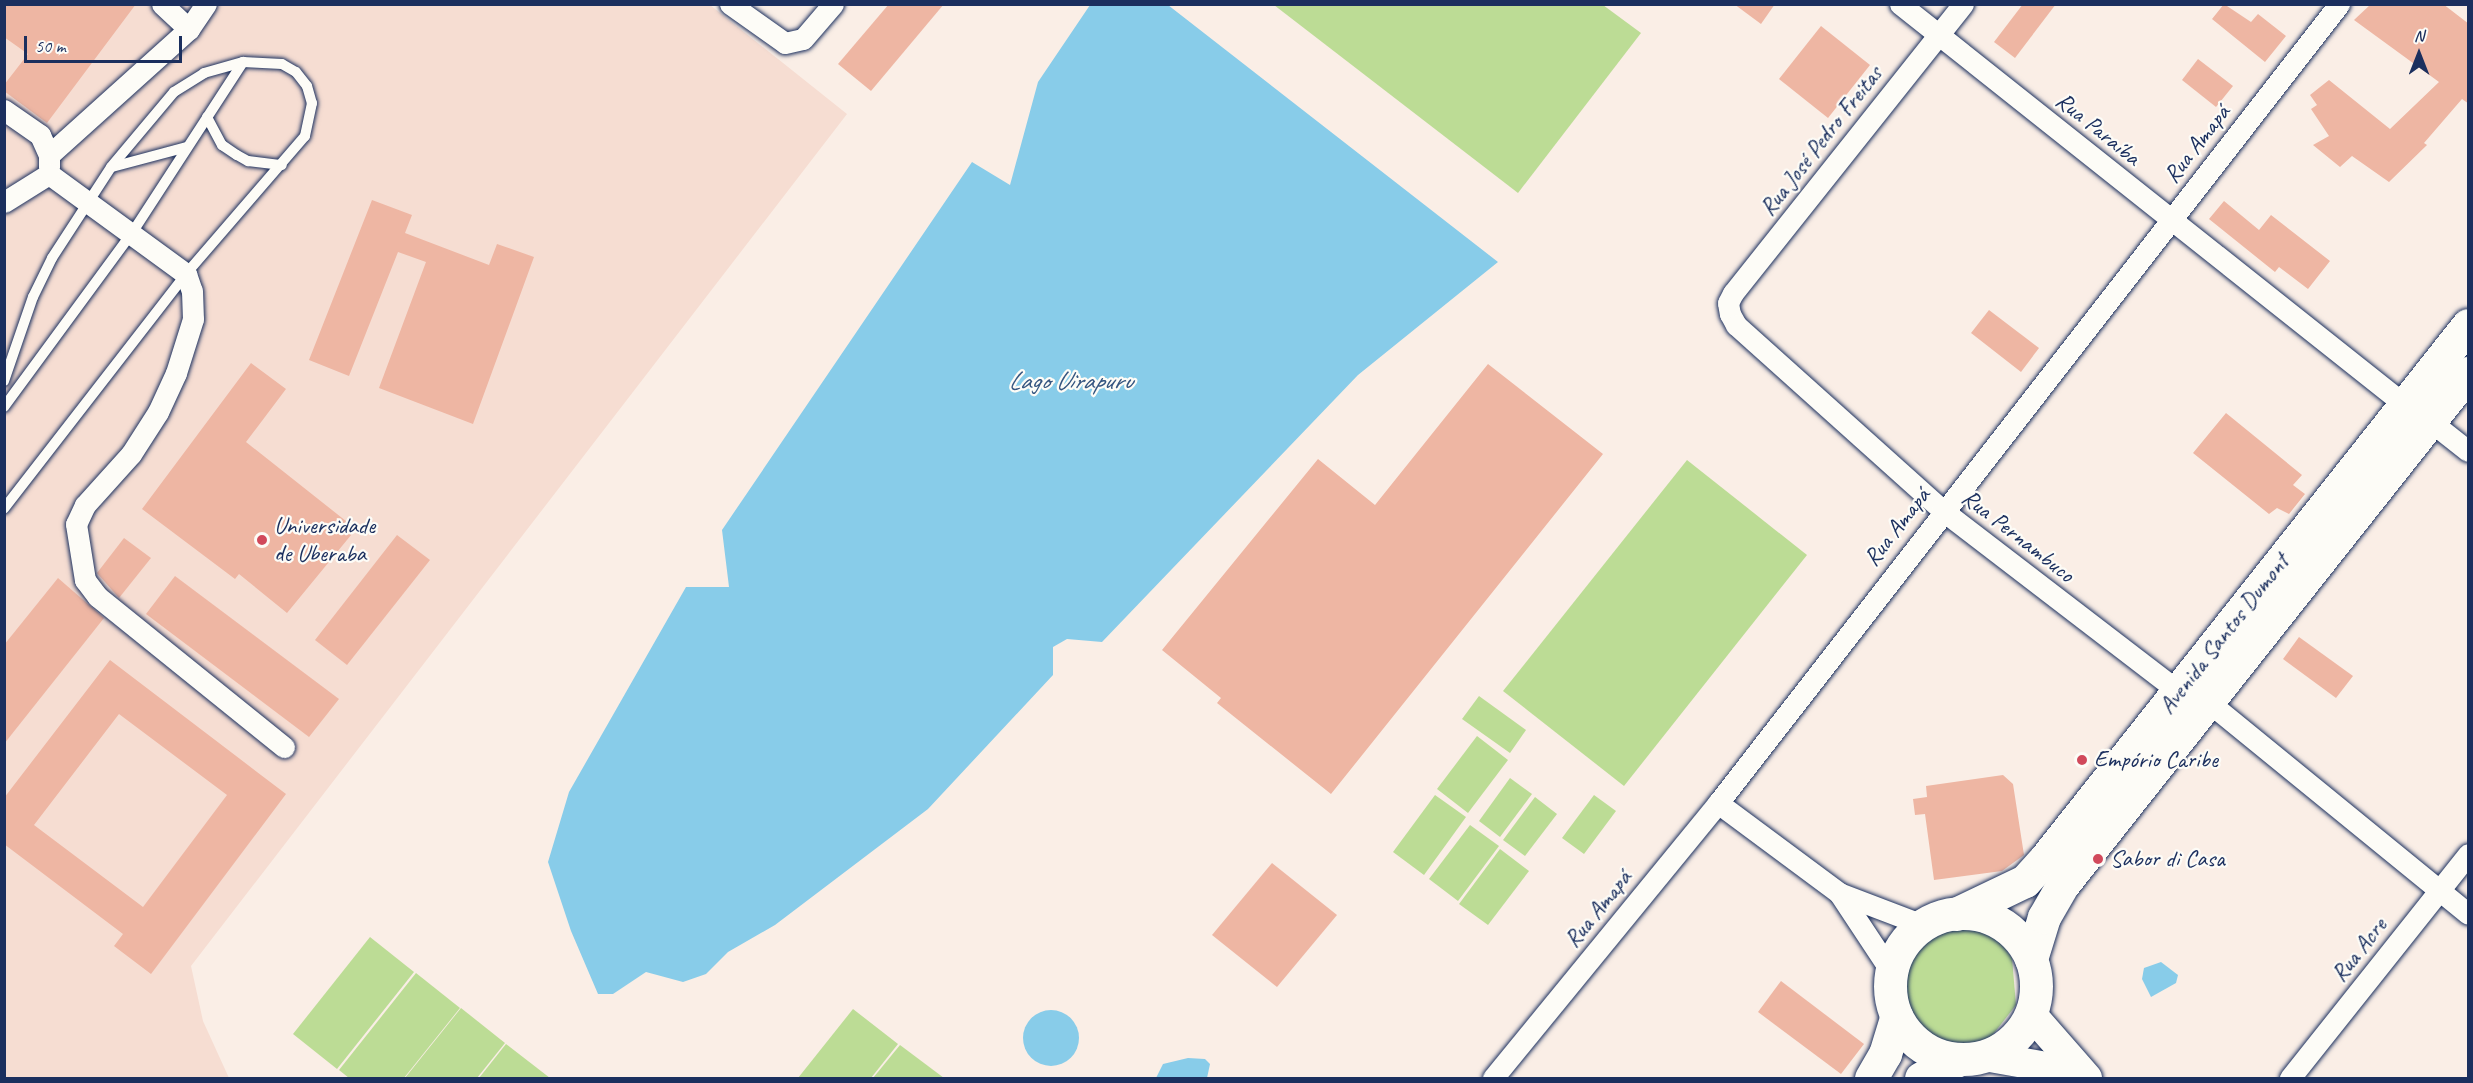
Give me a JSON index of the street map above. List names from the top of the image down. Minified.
{"streets":{"main road":["Avenida Santos Dumont"],"street":["Rua Paraíba","Rua José Pedro Freitas","Rua Amapá","Rua Pernambuco","Rua Acre"]},"crossings":[["Rua Paraíba","Rua José Pedro Freitas"],["Rua Paraíba","Rua Amapá"],["Rua Paraíba","Avenida Santos Dumont"],["Rua José Pedro Freitas","Rua Pernambuco"],["Rua Amapá","Rua Pernambuco"],["Rua Pernambuco","Avenida Santos Dumont"],["Rua Pernambuco","Rua Acre"]],"water":["Lago Uirapuru"],"places":["Universidade de Uberaba","Empório Caribe","Sabor di Casa"],"scale_bar":"50 m","north":"top"}
